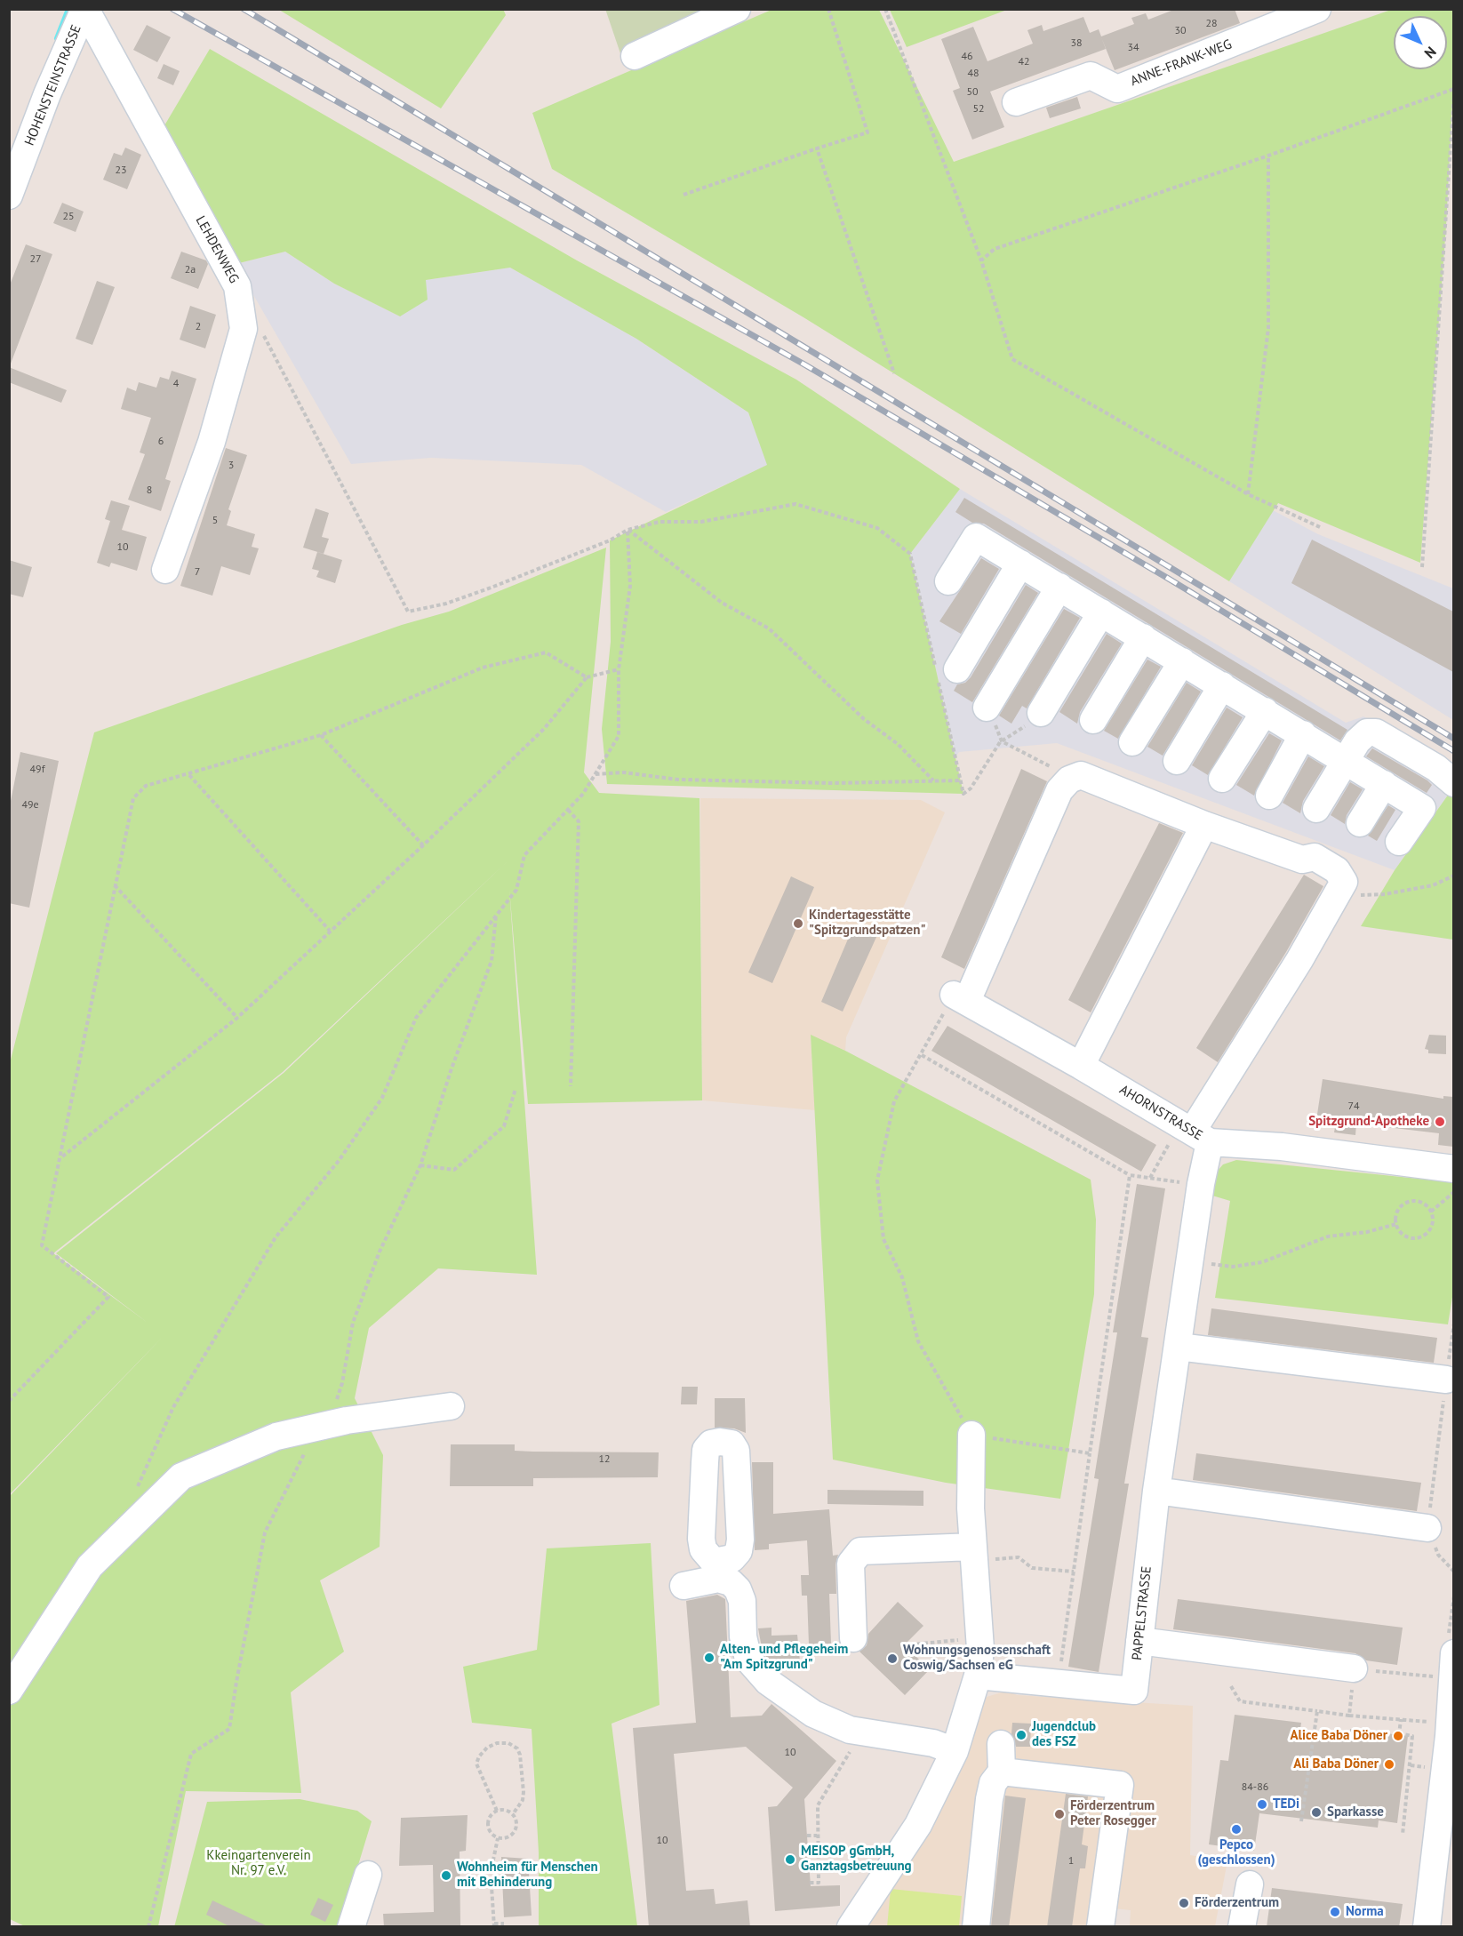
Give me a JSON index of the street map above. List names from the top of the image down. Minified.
{"streets":{"street":["ANNE-FRANK-WEG","HOHENSTEINSTRASSE","LEHDENWEG","AHORNSTRASSE","PAPPELSTRASSE"]},"crossings":[["HOHENSTEINSTRASSE","LEHDENWEG"],["AHORNSTRASSE","PAPPELSTRASSE"]],"parks":["Kkeingartenverein Nr. 97 e.V."],"places":["Kindertagesstätte \"Spitzgrundspatzen\"","Spitzgrund-Apotheke","Alten- und Pflegeheim \"Am Spitzgrund\"","Wohnungsgenossenschaft Coswig/Sachsen eG","Jugendclub des FSZ","Alice Baba Döner","Ali Baba Döner","TEDi","Sparkasse","Förderzentrum Peter Rosegger","Pepco (geschlossen)","MEISOP gGmbH, Ganztagsbetreuung","Wohnheim für Menschen mit Behinderung","Förderzentrum","Norma"],"house_numbers":["28","30","38","34","46","42","48","50","52","23","25","27","2a","2","4","6","3","8","5","10","7","49f","49e","74","12","10","84-86","10","1"],"north":"bottom right"}
